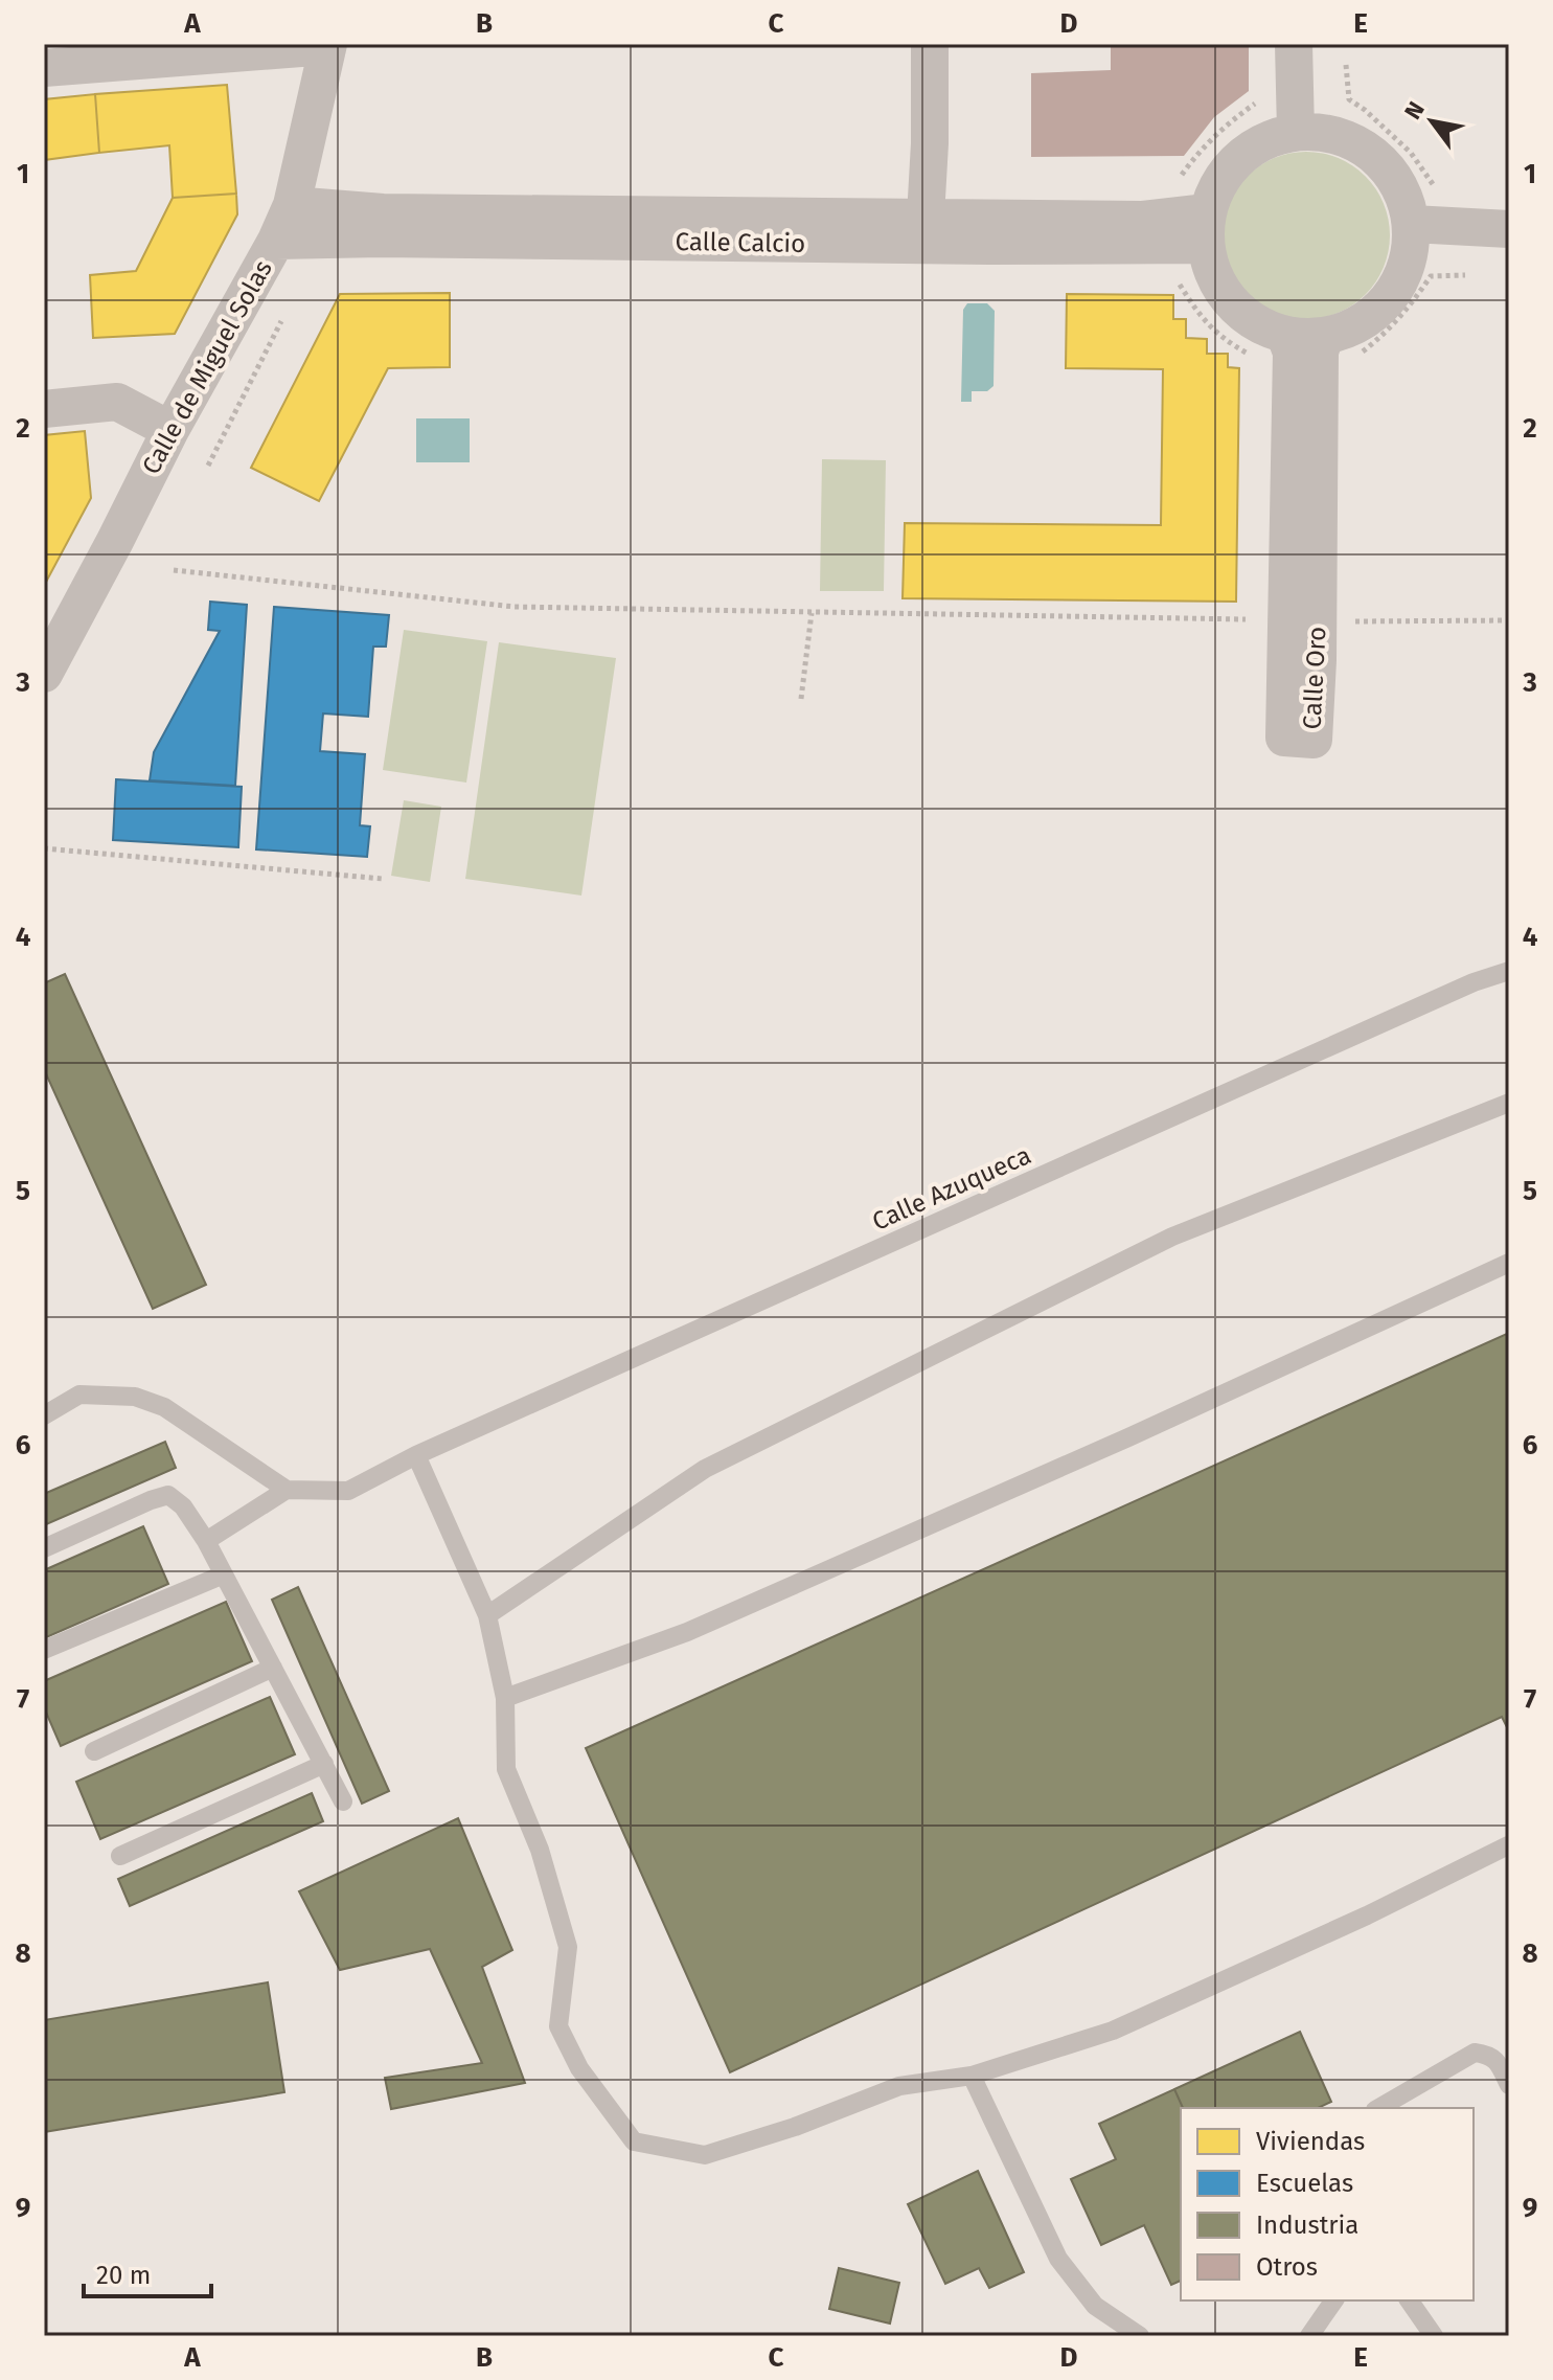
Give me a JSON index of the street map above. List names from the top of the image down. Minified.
{"streets":{"street":["Calle Calcio","Calle de Miguel Solas","Calle Oro"],"lane":["Calle Azuqueca"]},"crossings":[["Calle Calcio","Calle de Miguel Solas"],["Calle Calcio","Calle Oro"]],"legend":["Viviendas","Escuelas","Industria","Otros"],"scale_bar":"20 m","north":"top left","grid":{"columns":["A","B","C","D","E"],"rows":["1","2","3","4","5","6","7","8","9"]}}
